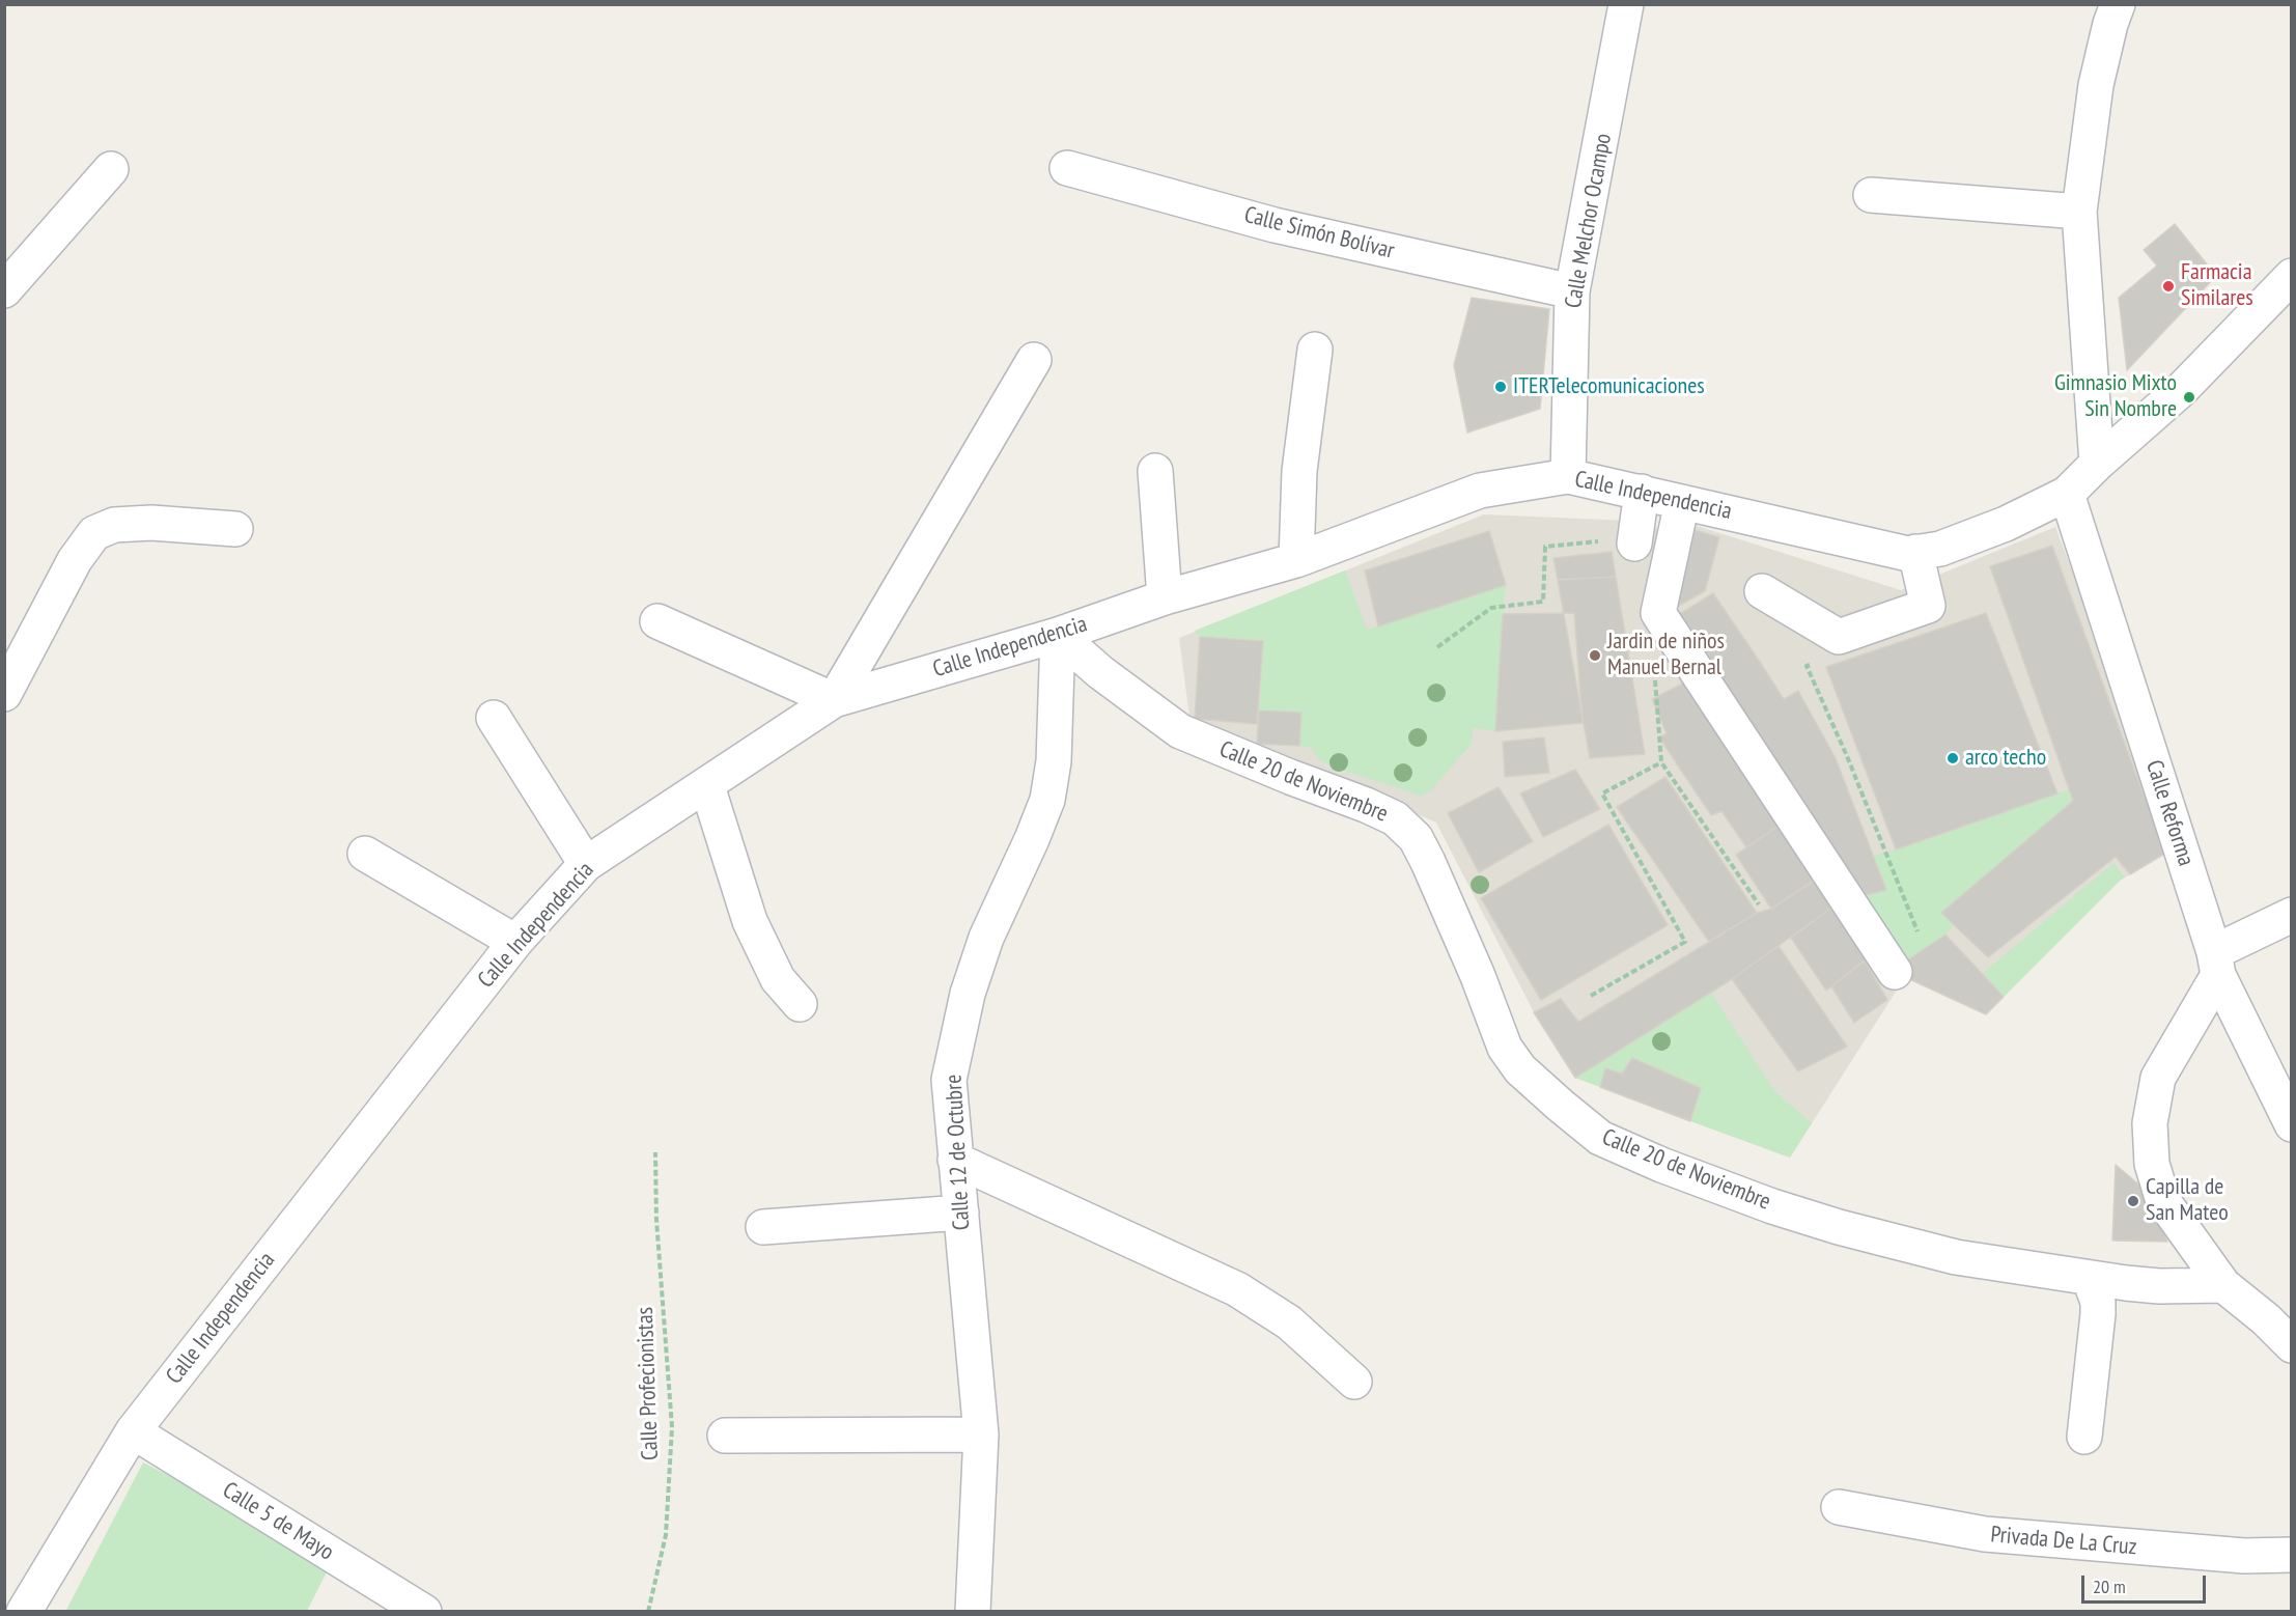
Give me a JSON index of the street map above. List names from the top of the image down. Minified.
{"streets":{"street":["Calle Melchor Ocampo","Calle Simón Bolívar","Calle Independencia","Calle 20 de Noviembre","Calle Reforma","Calle 12 de Octubre","Calle 5 de Mayo","Privada De La Cruz"],"path":["Calle Profecionistas"]},"crossings":[["Calle Melchor Ocampo","Calle Simón Bolívar"],["Calle Melchor Ocampo","Calle Independencia"],["Calle Independencia","Calle 20 de Noviembre"],["Calle Independencia","Calle Reforma"],["Calle Independencia","Calle 12 de Octubre"],["Calle Independencia","Calle 5 de Mayo"],["Calle 20 de Noviembre","Calle 12 de Octubre"]],"places":["Farmacia Similares","ITERTelecomunicaciones","Gimnasio Mixto Sin Nombre","Jardin de niños Manuel Bernal","arco techo","Capilla de San Mateo"],"scale_bar":"20 m"}
